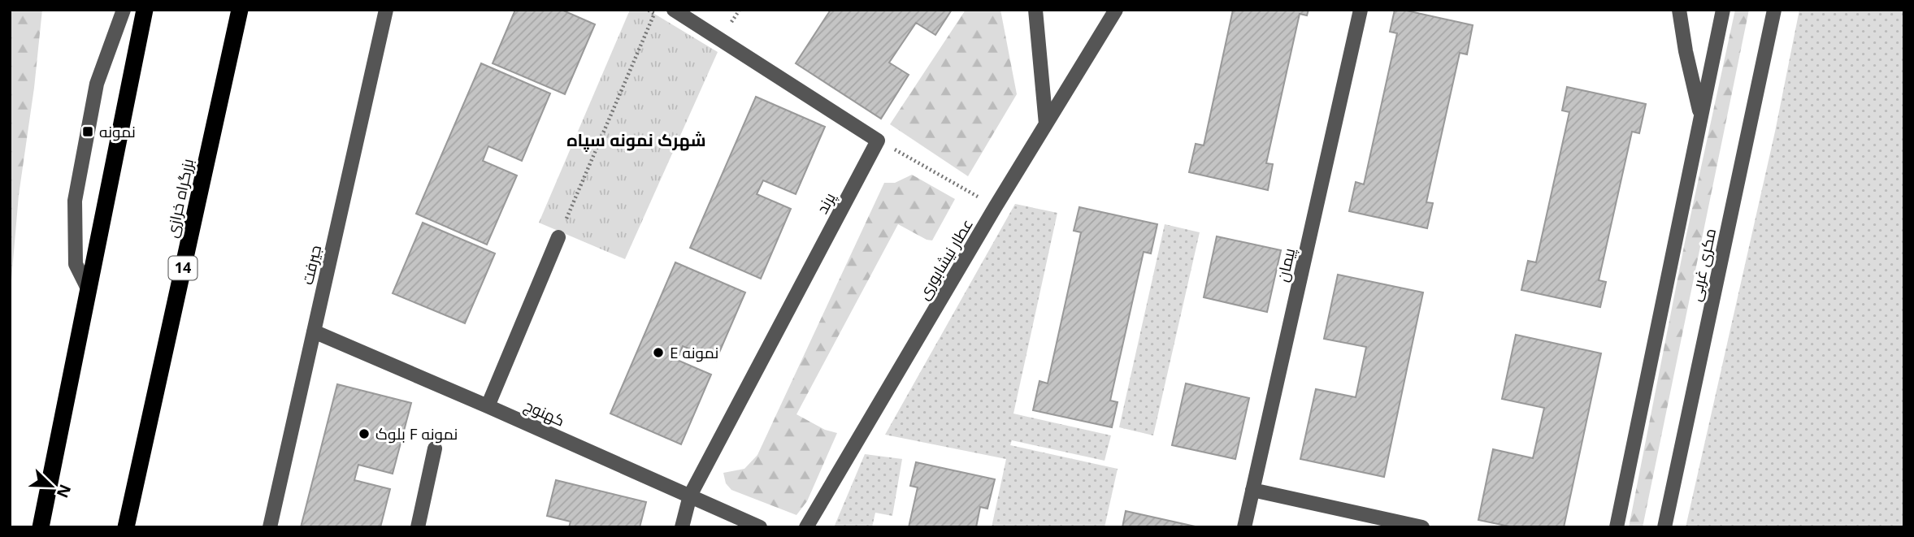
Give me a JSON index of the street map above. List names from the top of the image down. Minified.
{"streets":{"highway":["بزرگراه خرازی","14"],"street":["پرند","عطار نیشابوری","جيرفت","پیمان","مکری غربی","كهنوج"]},"crossings":[["پرند","كهنوج"],["جيرفت","كهنوج"]],"districts":["شهرک نمونه سپاه"],"places":{"transit":["نمونه"],"other":["E نمونه","بلوک F نمونه"]},"north":"bottom right"}
